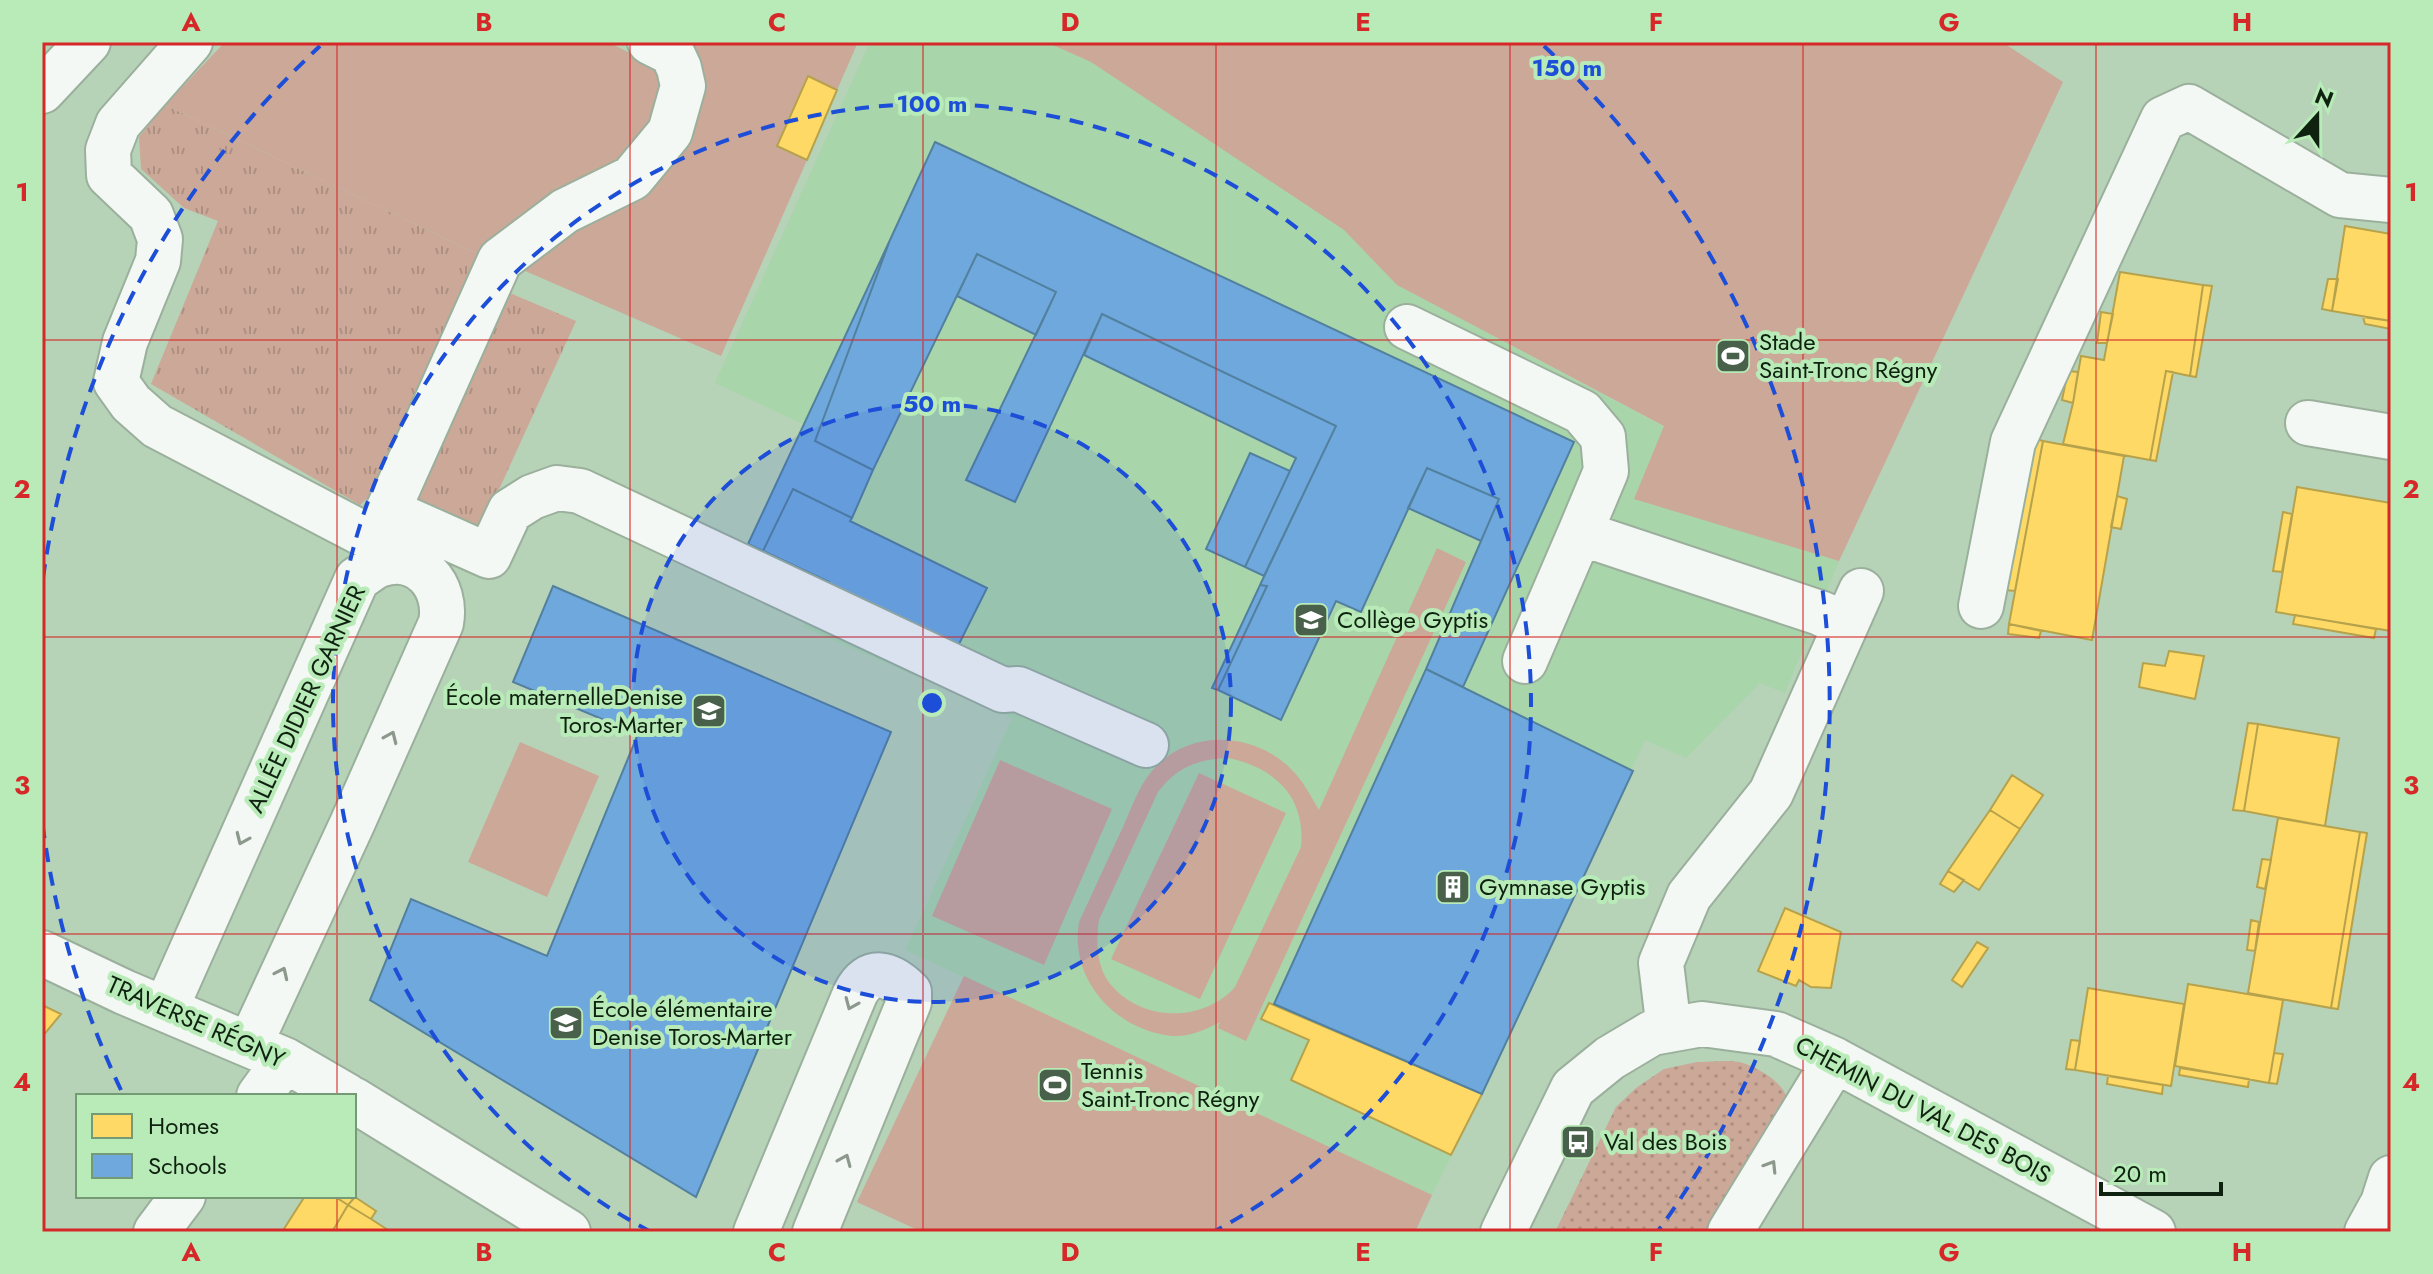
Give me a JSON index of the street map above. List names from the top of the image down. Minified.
{"streets":{"street":["ALLÉE DIDIER GARNIER","TRAVERSE RÉGNY","CHEMIN DU VAL DES BOIS"]},"crossings":[["ALLÉE DIDIER GARNIER","TRAVERSE RÉGNY"]],"places":{"sports":["Stade Saint-Tronc Régny","Tennis Saint-Tronc Régny"],"school or university":["Collège Gyptis","École maternelleDenise Toros-Marter","École élémentaire Denise Toros-Marter"],"building":["Gymnase Gyptis"],"bus stop":["Val des Bois"]},"legend":["Homes","Schools"],"scale_bar":"20 m","north":"top","grid":{"columns":["A","B","C","D","E","F","G","H"],"rows":["1","2","3","4"]},"rings":["150 m","100 m","50 m"]}
